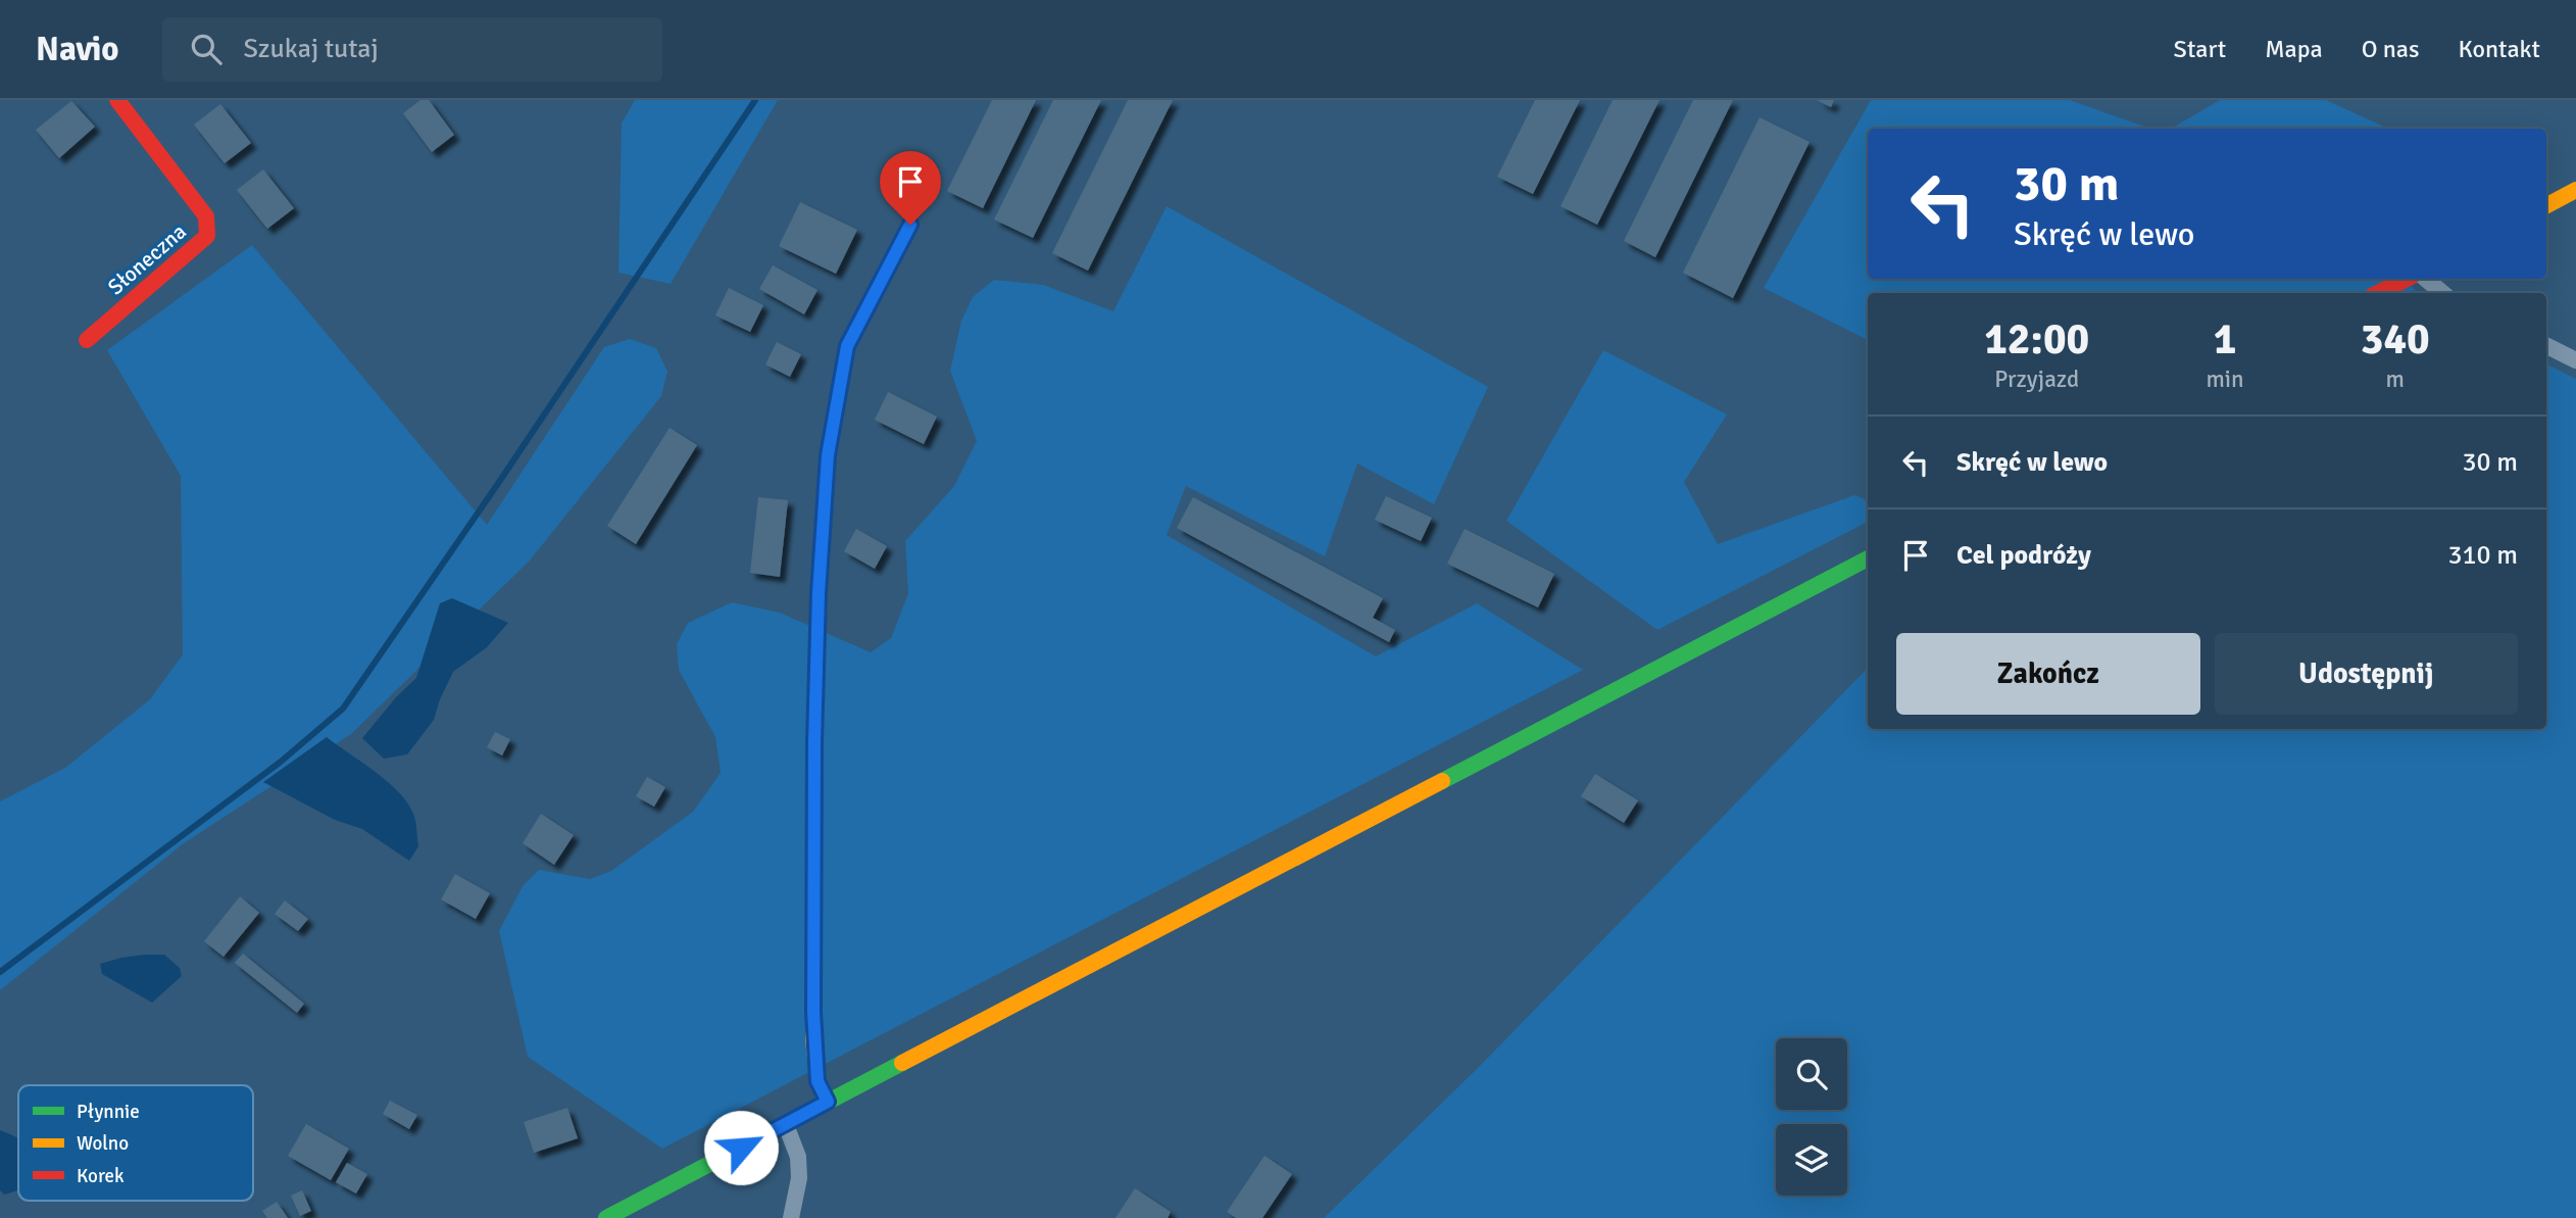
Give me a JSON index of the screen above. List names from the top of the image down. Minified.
{"streets":{"street":["Słoneczna"]},"legend":["Płynnie","Wolno","Korek"],"page":{"header":"Navio","search":"Szukaj tutaj","nav":["Start","Mapa","O nas","Kontakt"],"turn":["30 m","Skręć w lewo"],"eta":["12:00","Przyjazd","1","min","340","m"],"list":[{"name":"Skręć w lewo","value":"30 m"},{"name":"Cel podróży","value":"310 m"}],"buttons":["Zakończ","Udostępnij"]}}
